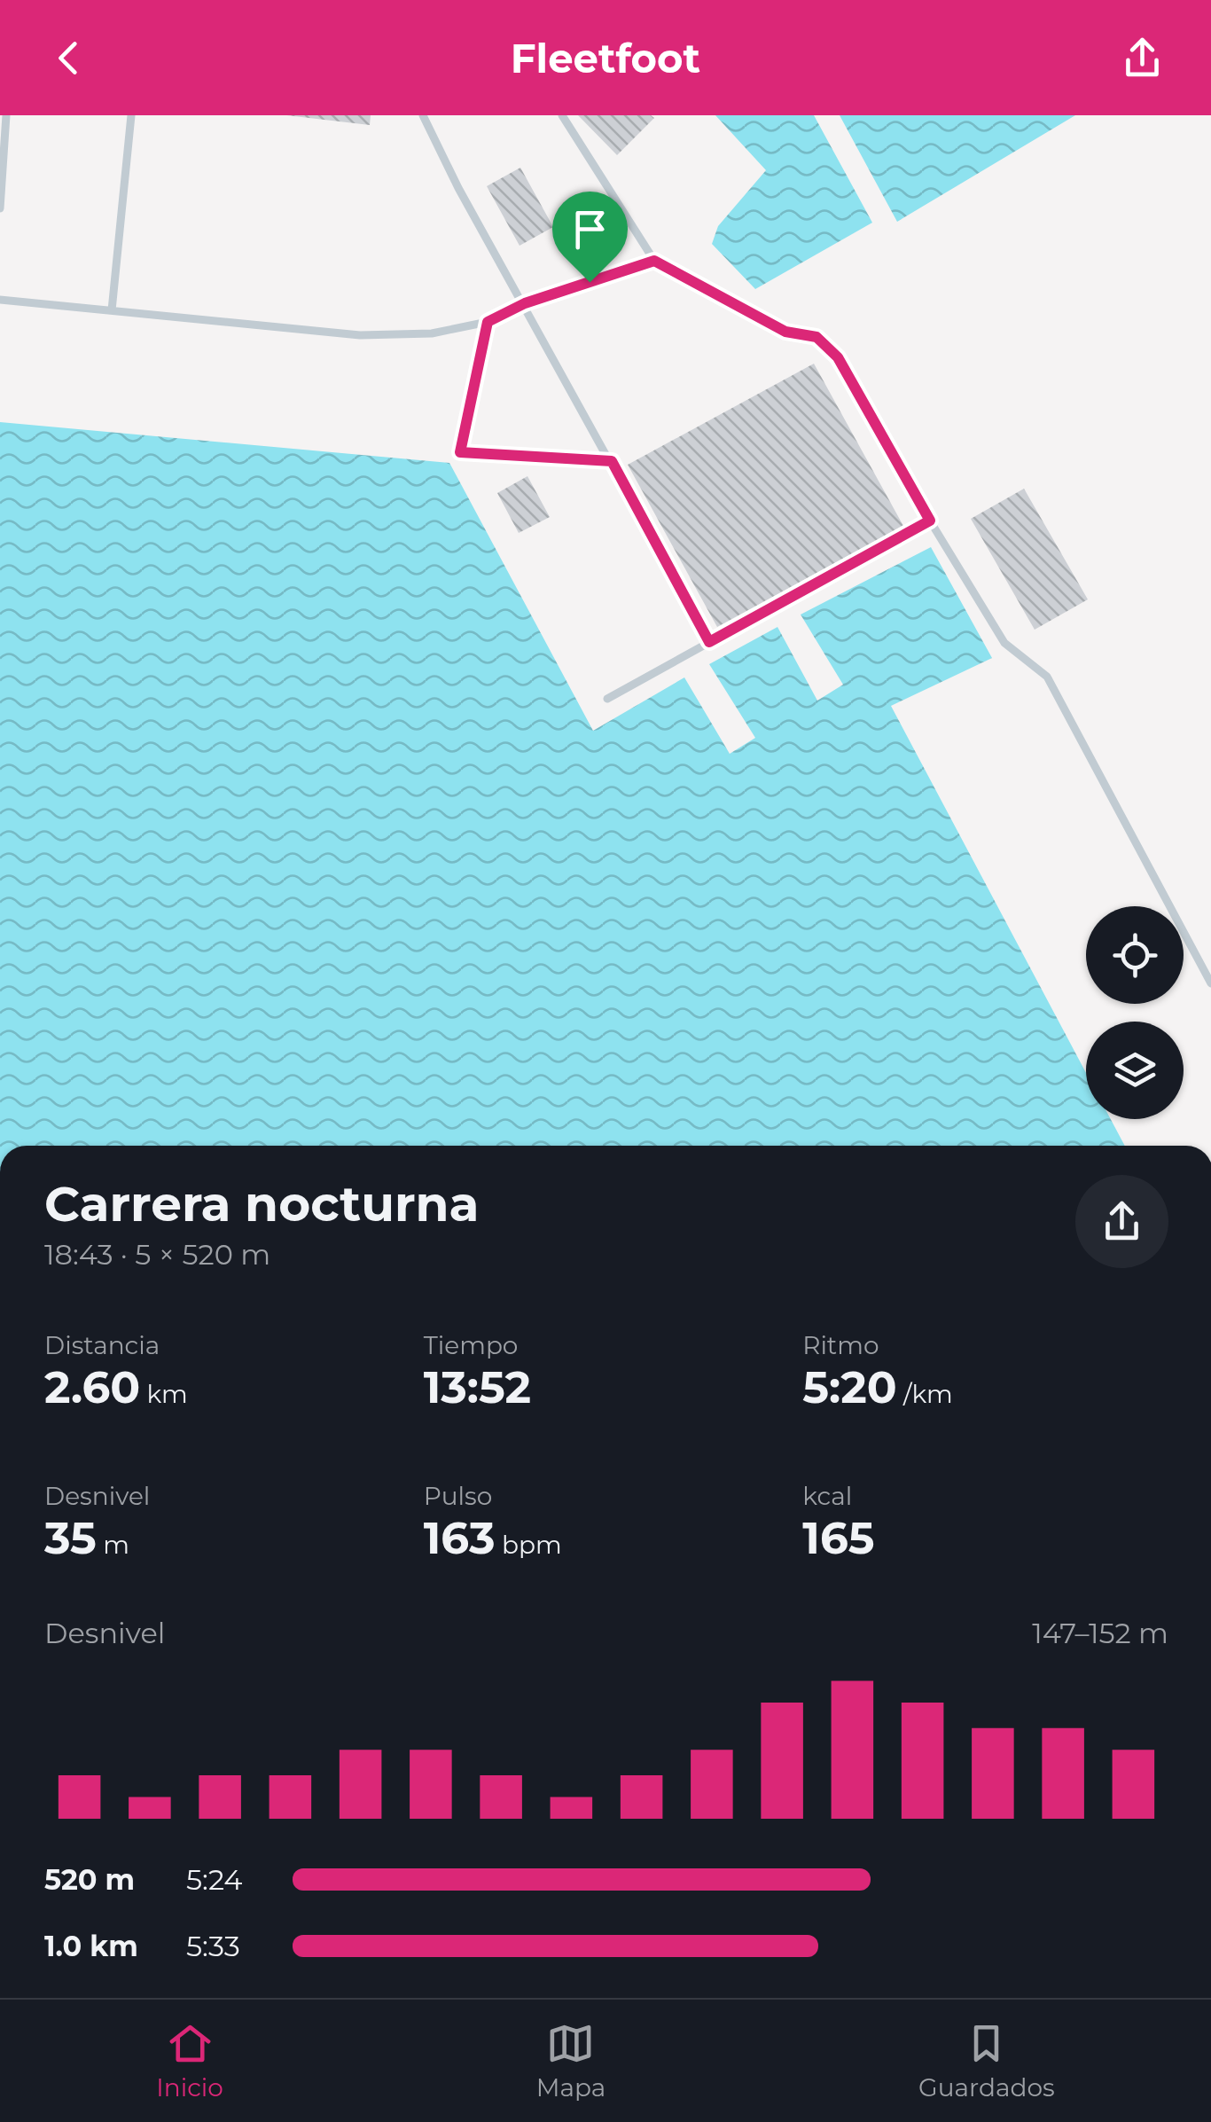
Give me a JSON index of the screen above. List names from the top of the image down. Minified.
{"page":{"header":"Fleetfoot","heading":["Carrera nocturna","18:43 · 5 × 520 m"],"stats":[["Distancia","2.60 km"],["Tiempo","13:52"],["Ritmo","5:20 /km"],["Desnivel","35 m"],["Pulso","163 bpm"],["kcal","165"]],"chart":["Desnivel","147–152 m"],"list":[{"name":"520 m","note":"5:24"},{"name":"1.0 km","note":"5:33"}],"tabs":["Inicio","Mapa","Guardados"]}}
